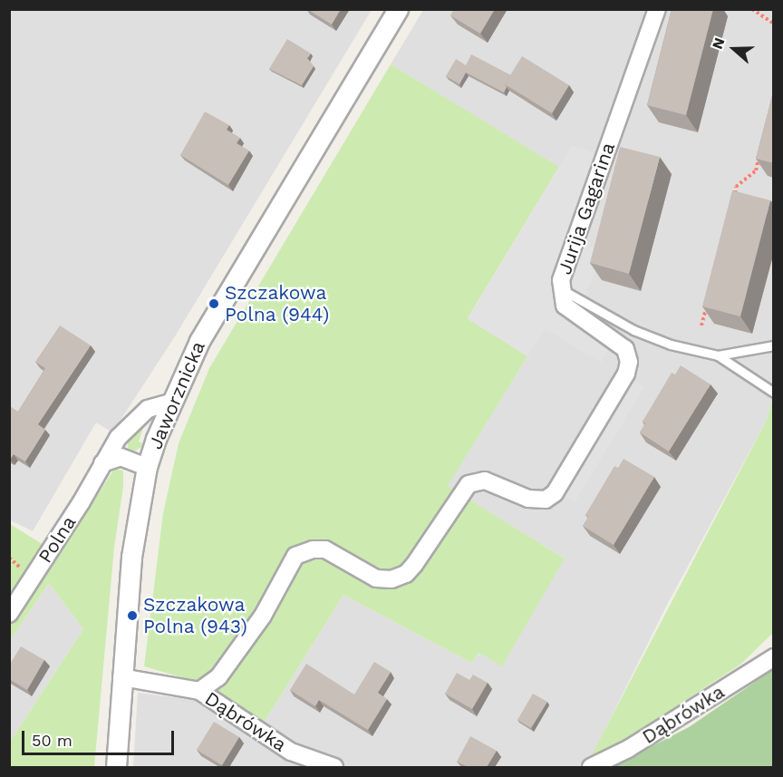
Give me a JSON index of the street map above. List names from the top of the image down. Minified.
{"streets":{"street":["Jurija Gagarina","Jaworznicka","Polna","Dąbrówka"]},"crossings":[["Jurija Gagarina","Dąbrówka"],["Jaworznicka","Polna"],["Jaworznicka","Dąbrówka"]],"places":["Szczakowa Polna (944)","Szczakowa Polna (943)"],"scale_bar":"50 m","north":"left"}
